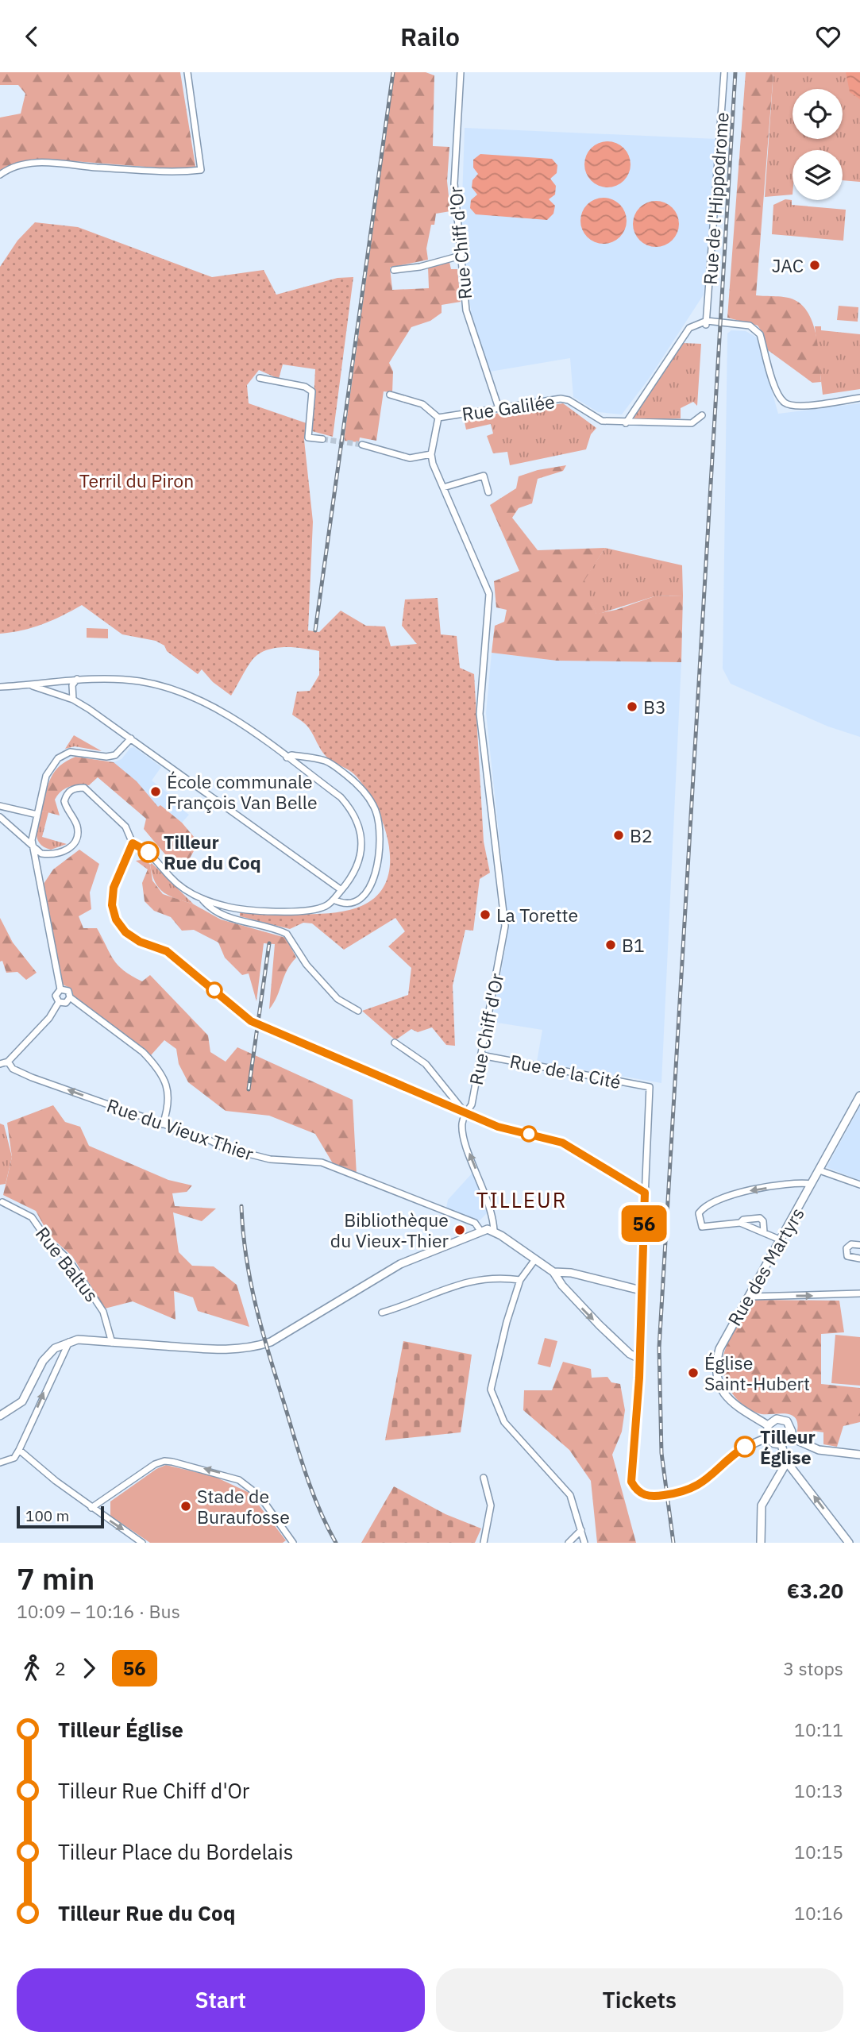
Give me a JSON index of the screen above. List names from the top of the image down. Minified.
{"streets":{"street":["Rue de l'Hippodrome","Rue Chiff d'Or","Rue Galilée","Rue de la Cité","Rue du Vieux Thier","Rue Baltus","Rue des Martyrs"]},"crossings":[["Rue Chiff d'Or","Rue Galilée"],["Rue Chiff d'Or","Rue de la Cité"]],"districts":["TILLEUR"],"parks":["Terril du Piron"],"places":["JAC","B3","École communale François Van Belle","B2","Tilleur Rue du Coq","La Torette","B1","Bibliothèque du Vieux-Thier","Église Saint-Hubert","Tilleur Église","Stade de Buraufosse"],"lines":["bus line 56"],"scale_bar":"100 m","page":{"header":"Railo","on_map":"56","scale":"100 m","heading":["7 min","10:09 – 10:16 · Bus","€3.20"],"legs":["2","56","3 stops"],"list":[{"name":"Tilleur Église","value":"10:11"},{"name":"Tilleur Rue Chiff d'Or","value":"10:13"},{"name":"Tilleur Place du Bordelais","value":"10:15"},{"name":"Tilleur Rue du Coq","value":"10:16"}],"buttons":["Start","Tickets"]}}
